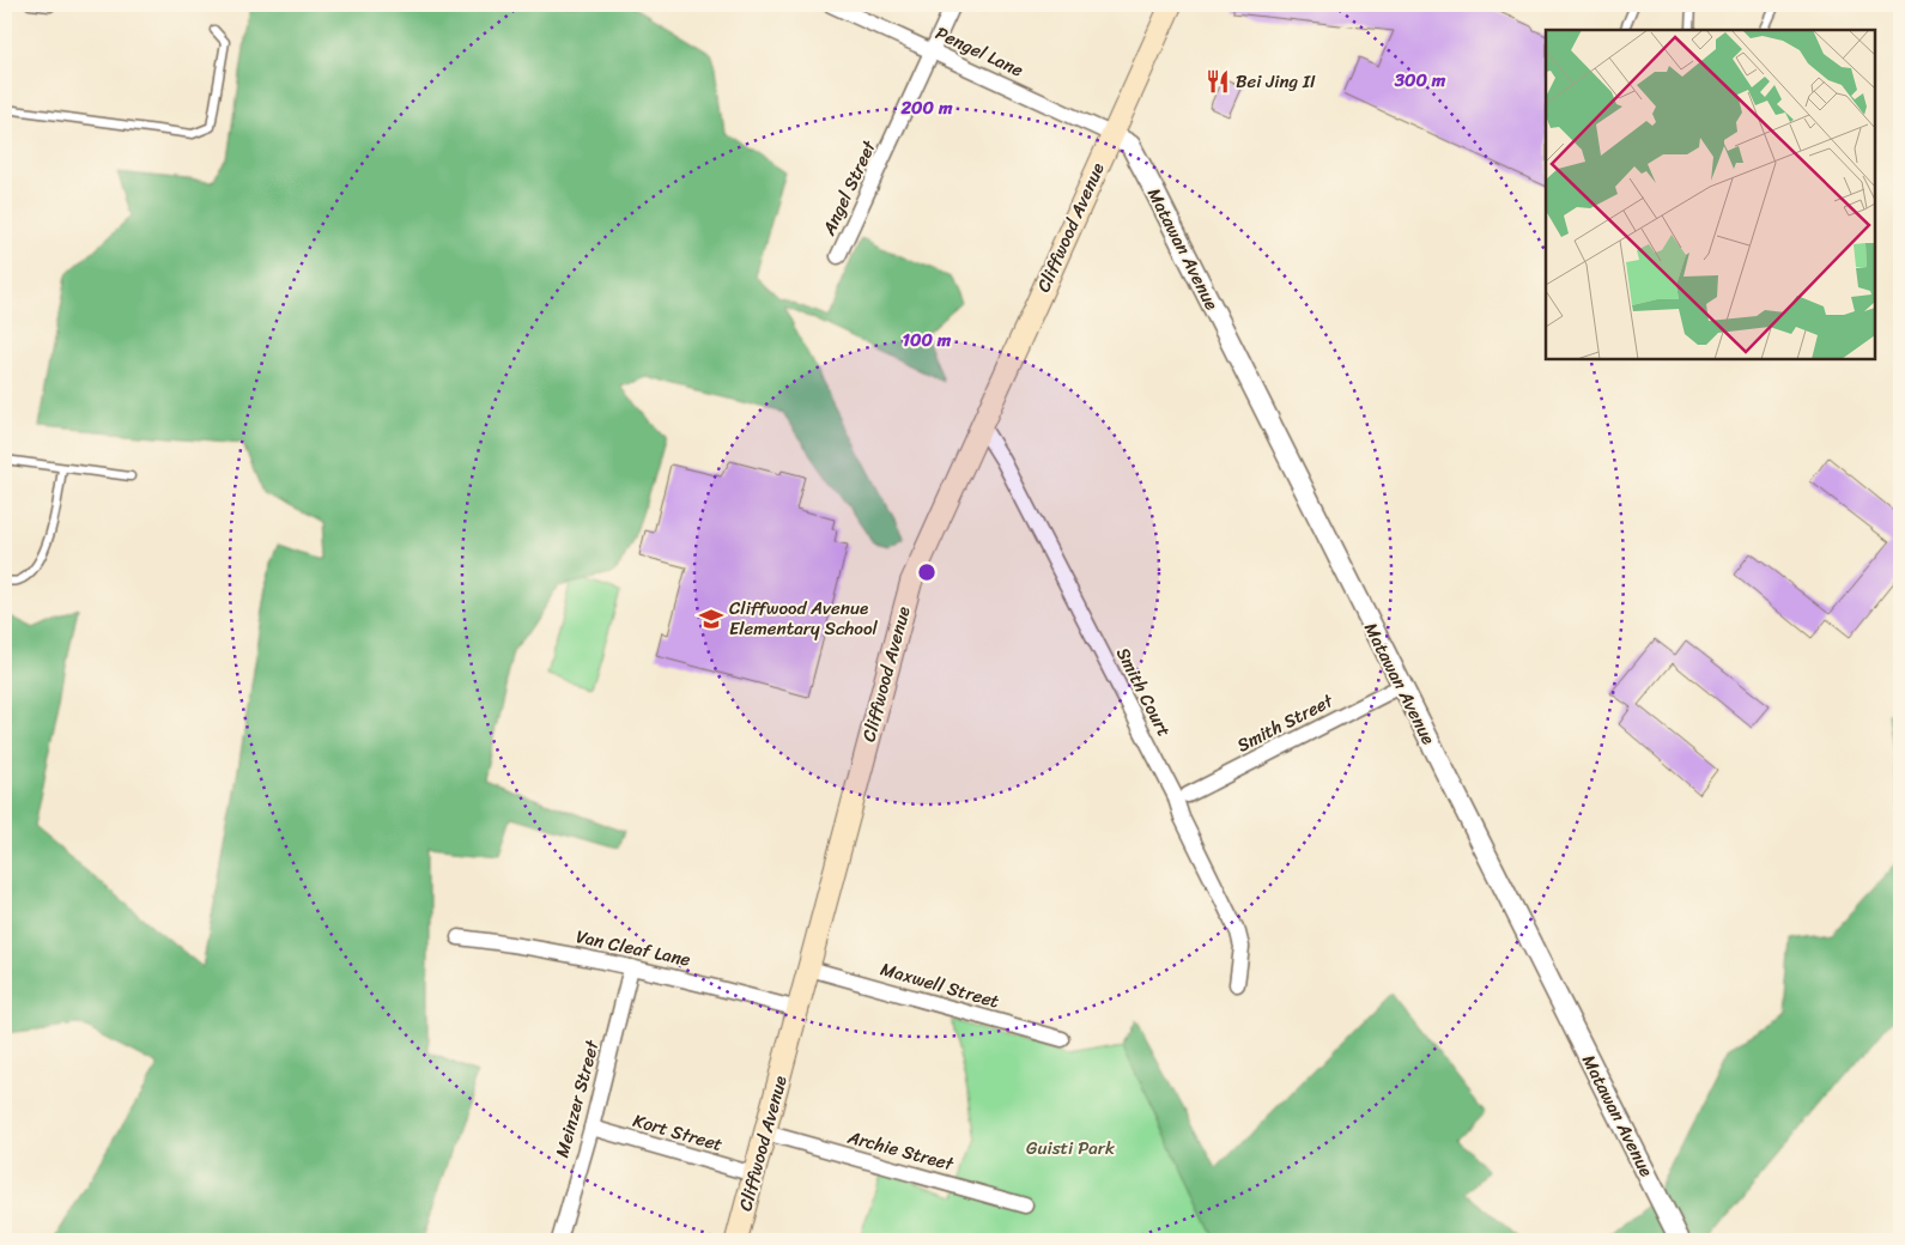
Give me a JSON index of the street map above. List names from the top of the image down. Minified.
{"streets":{"main road":["Cliffwood Avenue"],"street":["Pengel Lane","Angel Street","Matawan Avenue","Smith Court","Smith Street","Van Cleaf Lane","Maxwell Street","Meinzer Street","Kort Street","Archie Street"]},"crossings":[["Pengel Lane","Angel Street"],["Pengel Lane","Cliffwood Avenue"],["Pengel Lane","Matawan Avenue"],["Cliffwood Avenue","Matawan Avenue"],["Cliffwood Avenue","Smith Court"],["Cliffwood Avenue","Van Cleaf Lane"],["Cliffwood Avenue","Maxwell Street"],["Cliffwood Avenue","Kort Street"],["Cliffwood Avenue","Archie Street"],["Matawan Avenue","Smith Street"],["Van Cleaf Lane","Meinzer Street"],["Meinzer Street","Kort Street"]],"parks":["Guisti Park"],"places":{"restaurant":["Bei Jing II"],"school or university":["Cliffwood Avenue Elementary School"]},"rings":["300 m","200 m","100 m"]}
